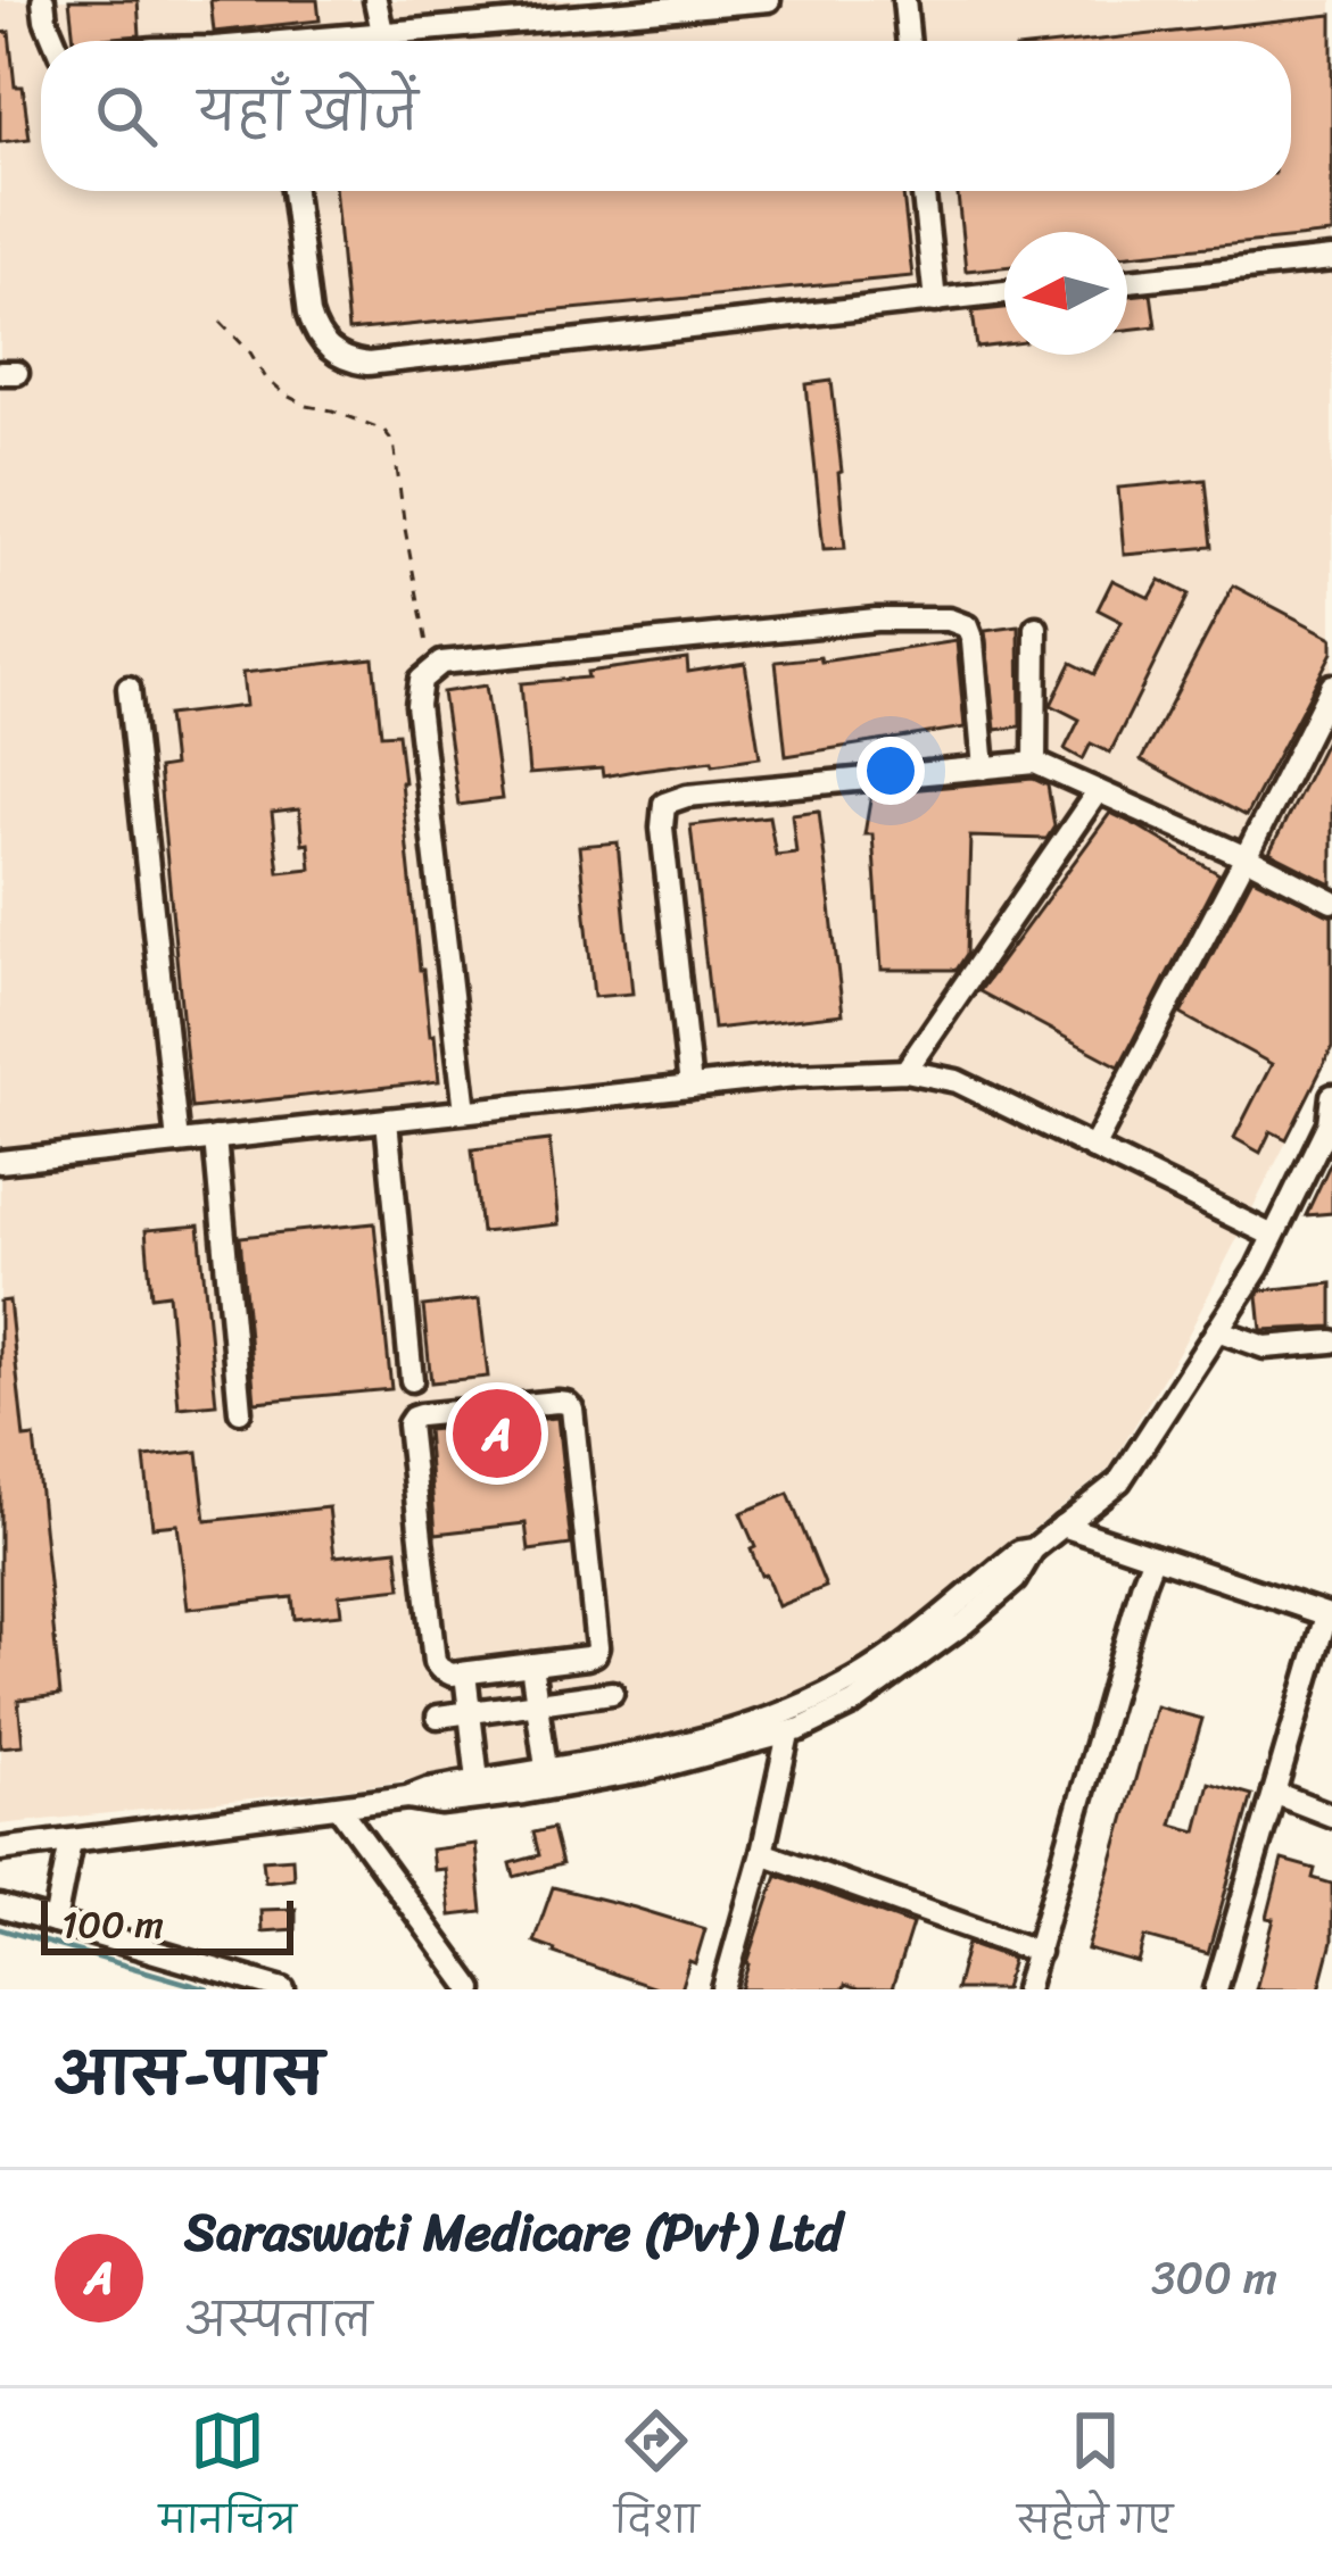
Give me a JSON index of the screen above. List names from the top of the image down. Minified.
{"scale_bar":"100 m","north":"left","page":{"search":"यहाँ खोजें","pins":"A","scale":"100 m","heading":"आस-पास","list":[{"mark":"A","name":"Saraswati Medicare (Pvt) Ltd","note":"अस्पताल","value":"300 m"}],"nav":["मानचित्र","दिशा","सहेजे गए"]}}
